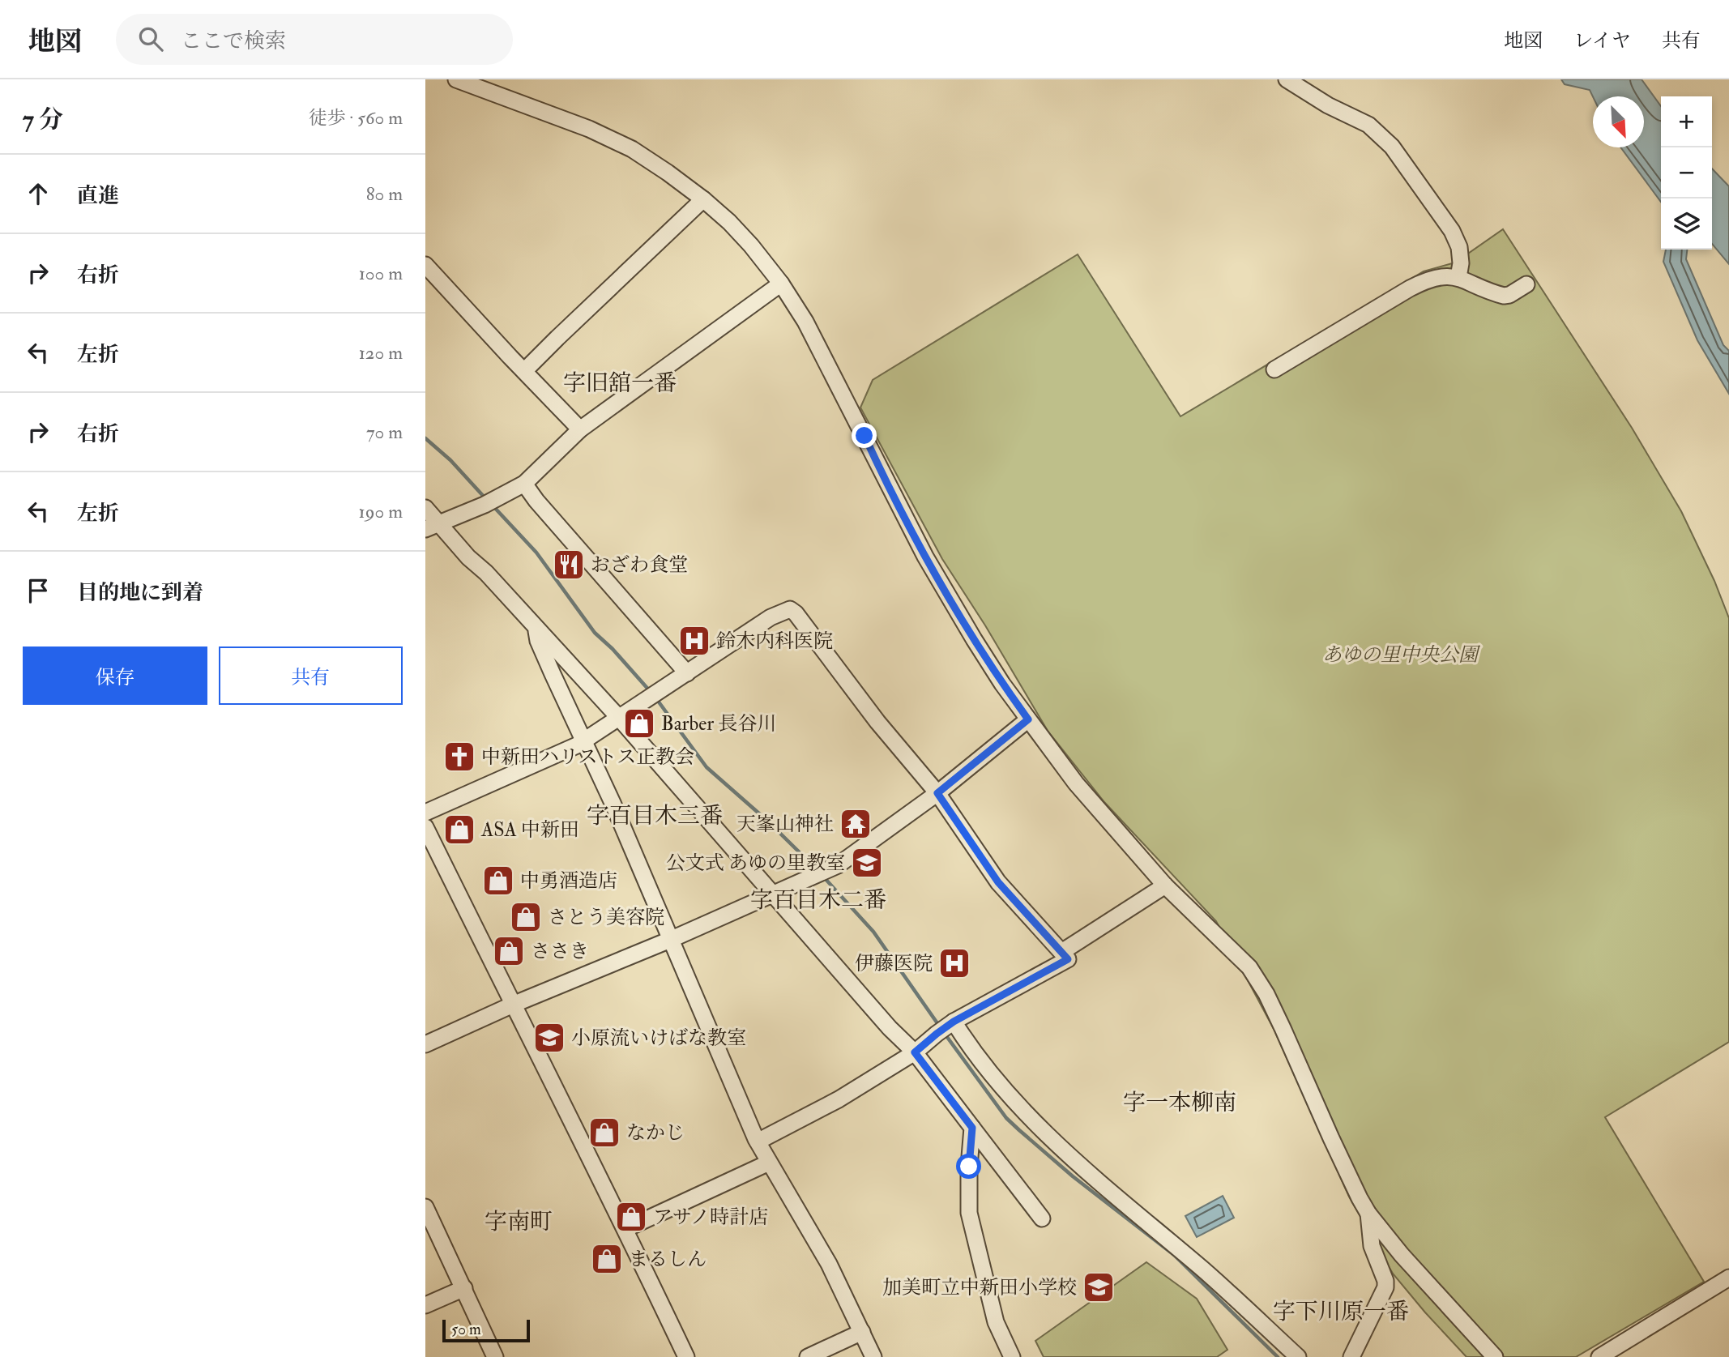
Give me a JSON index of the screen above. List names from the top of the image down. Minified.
{"districts":["字旧舘一番","字百目木三番","字百目木二番","字一本柳南","字南町","字下川原一番"],"parks":["あゆの里中央公園"],"places":{"restaurant":["おざわ食堂"],"hospital":["鈴木内科医院","伊藤医院"],"shop":["Barber 長谷川","ASA 中新田","中勇酒造店","さとう美容院","ささき","なかじ","アサノ時計店","まるしん"],"church":["中新田ハリストス正教会"],"temple":["天峯山神社"],"school or university":["公文式 あゆの里教室","小原流いけばな教室","加美町立中新田小学校"]},"scale_bar":"50 m","north":"bottom right","page":{"header":"地図","search":"ここで検索","nav":["地図","レイヤ","共有"],"heading":["7 分","徒歩 · 560 m"],"map_buttons":["+","−"],"list":[["直進","80 m"],["右折","100 m"],["左折","120 m"],["右折","70 m"],["左折","190 m"],"目的地に到着"],"buttons":["保存","共有"],"scale":"50 m"}}
